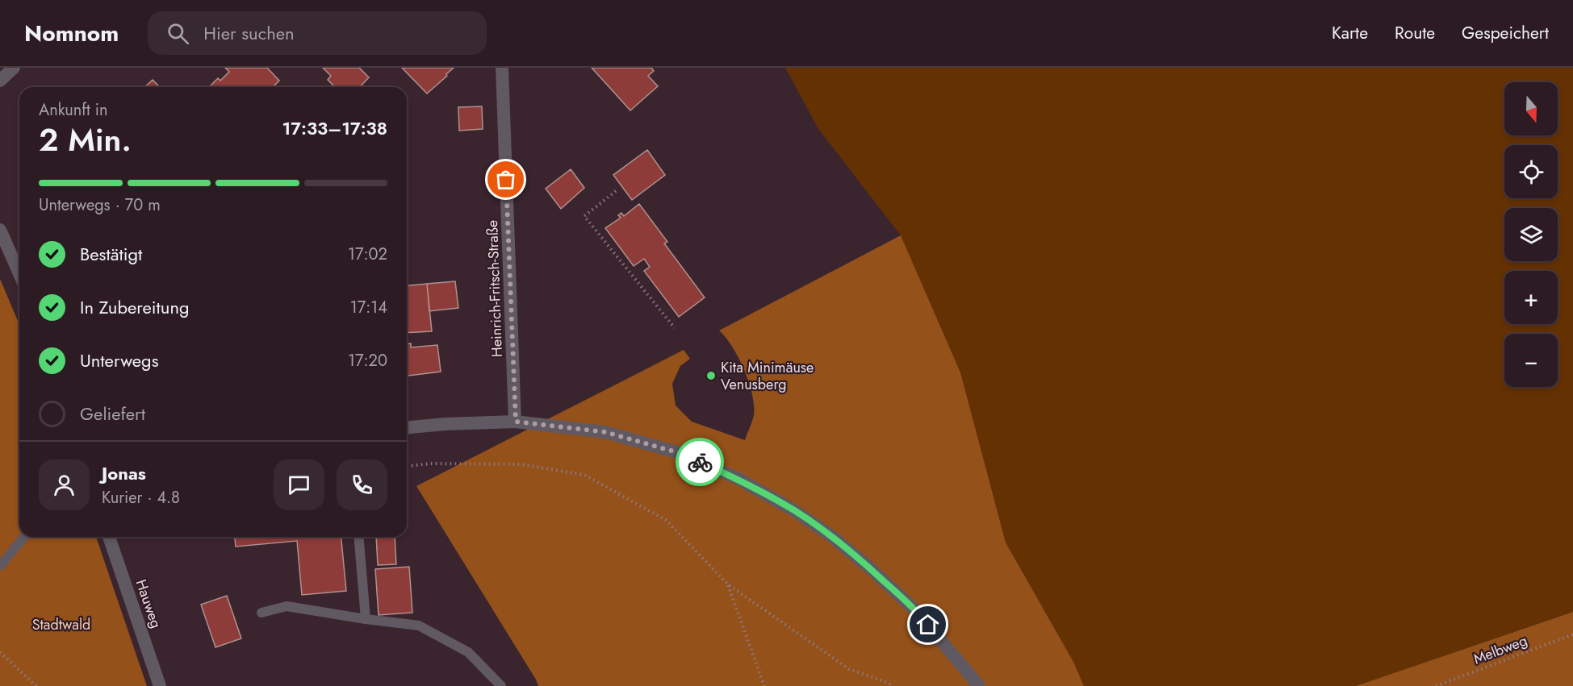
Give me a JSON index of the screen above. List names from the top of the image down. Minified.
{"streets":{"street":["Heinrich-Fritsch-Straße","Hauweg"],"path":["Melbweg"]},"parks":["Stadtwald"],"places":["Kita Minimäuse Venusberg"],"north":"bottom","page":{"header":"Nomnom","search":"Hier suchen","nav":["Karte","Route","Gespeichert"],"map_buttons":["+","−"],"heading":["2 Min.","Ankunft in","17:33–17:38"],"panel":["Jonas","Kurier · 4.8"],"bar":"Unterwegs · 70 m","list":[["Bestätigt","17:02"],["In Zubereitung","17:14"],["Unterwegs","17:20"],"Geliefert"]}}
